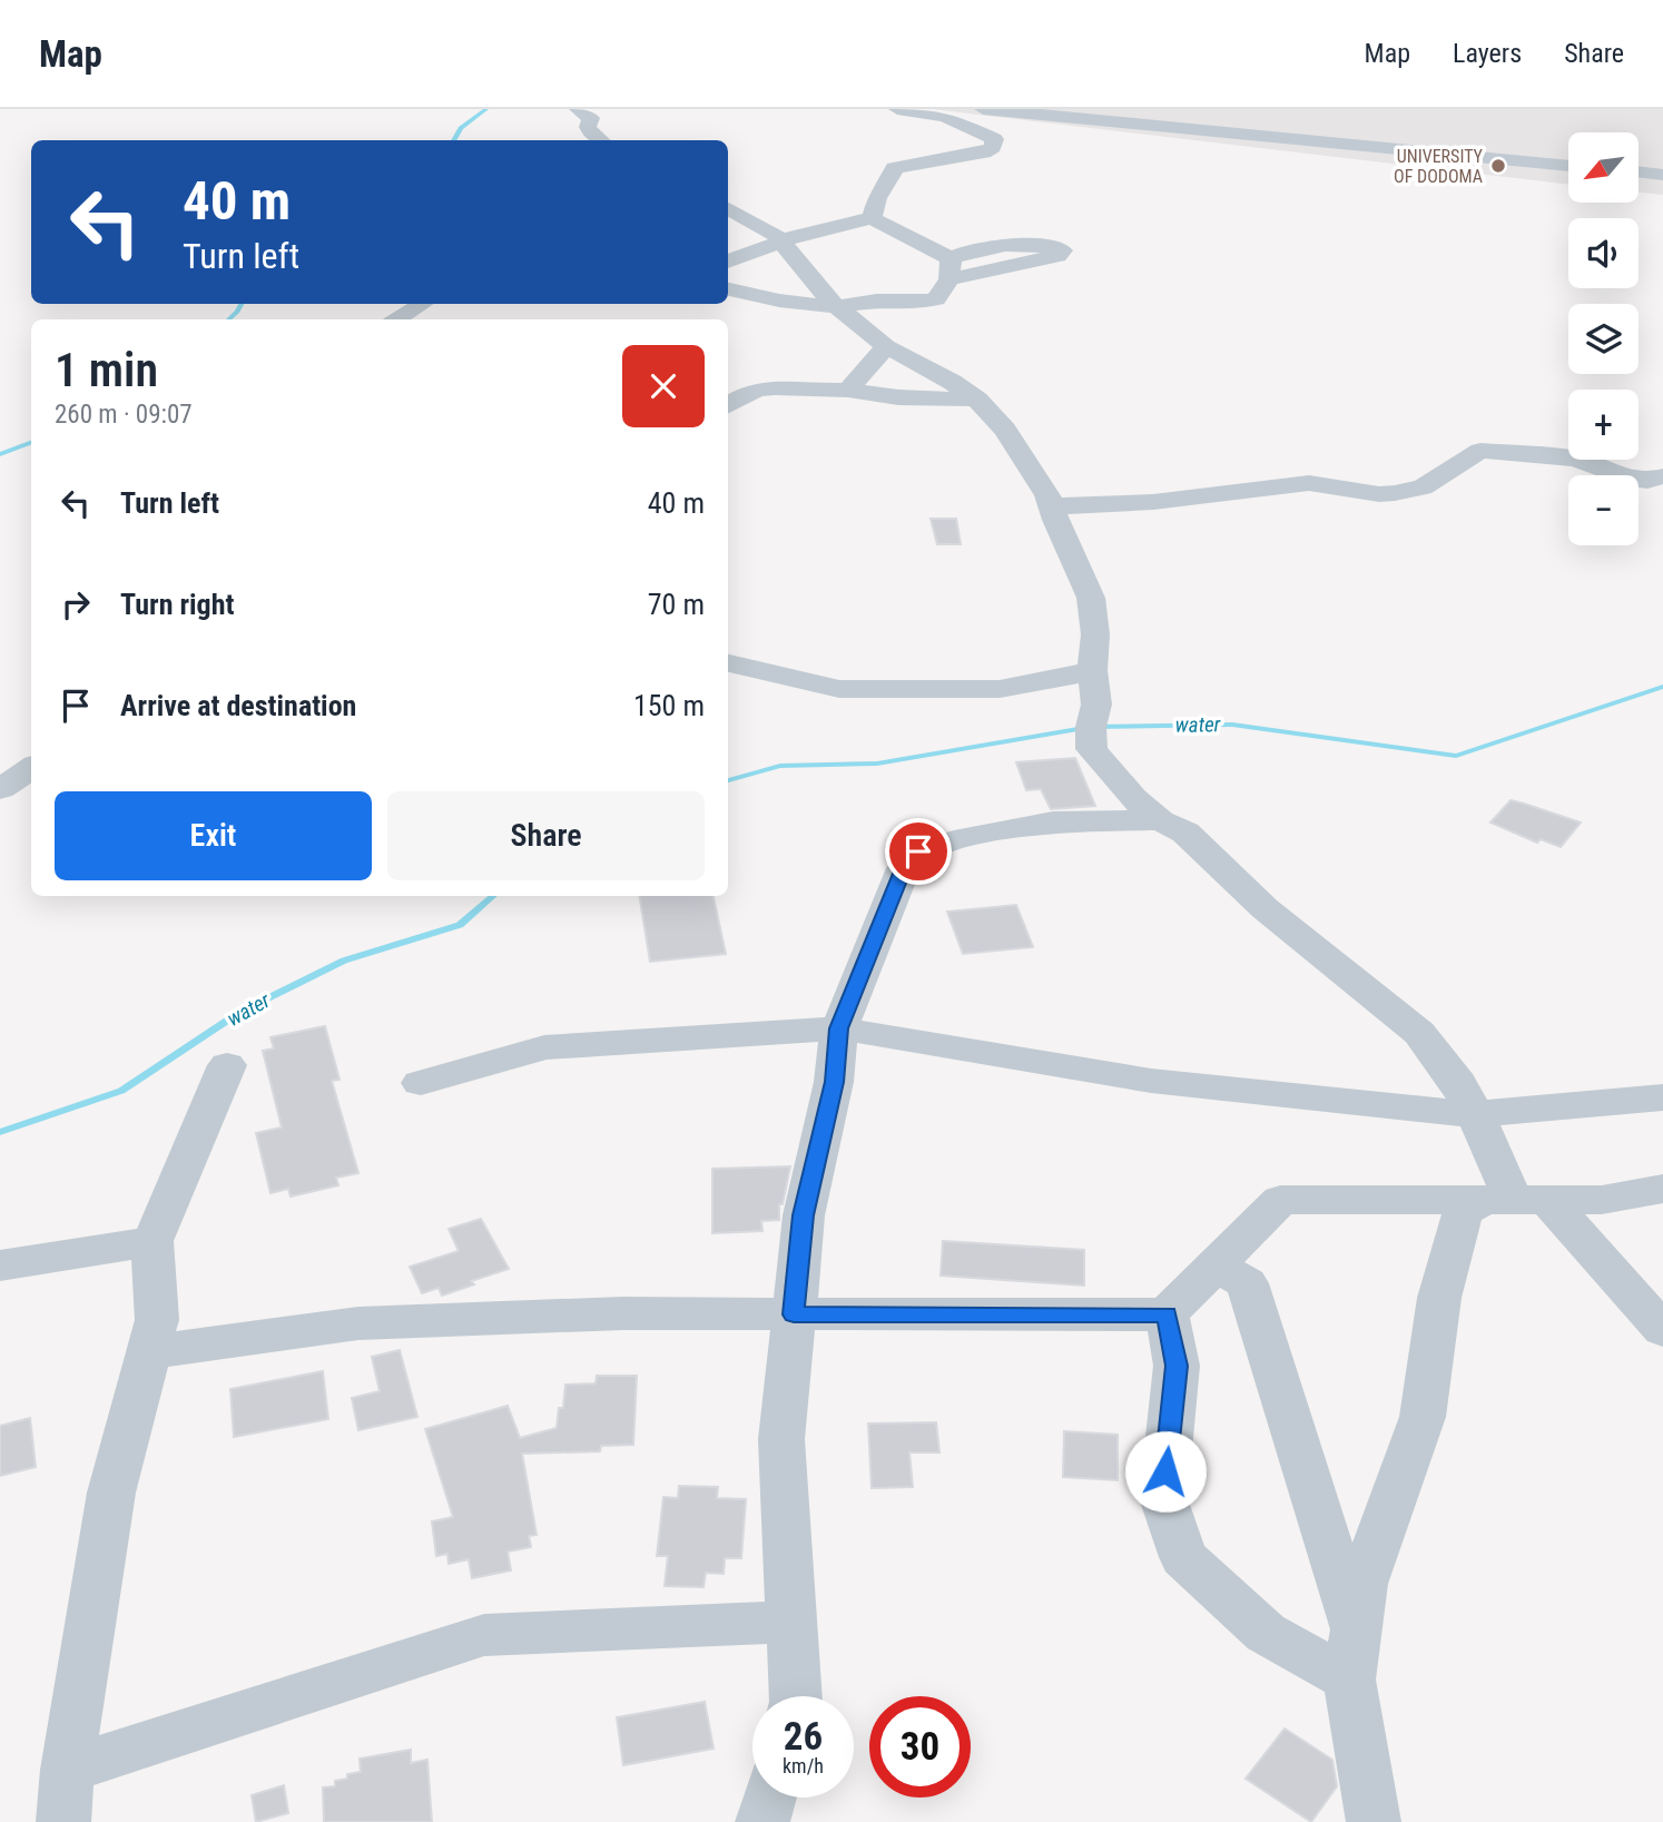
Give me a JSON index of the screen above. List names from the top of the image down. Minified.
{"water":["water"],"places":["UNIVERSITY OF DODOMA"],"north":"bottom left","page":{"header":"Map","nav":["Map","Layers","Share"],"map_buttons":["+","−"],"turn":["40 m","Turn left"],"heading":["1 min","260 m · 09:07"],"list":[{"name":"Turn left","value":"40 m"},{"name":"Turn right","value":"70 m"},{"name":"Arrive at destination","value":"150 m"}],"buttons":["Exit","Share"],"speed":"26 km/h","limit":"30"}}
